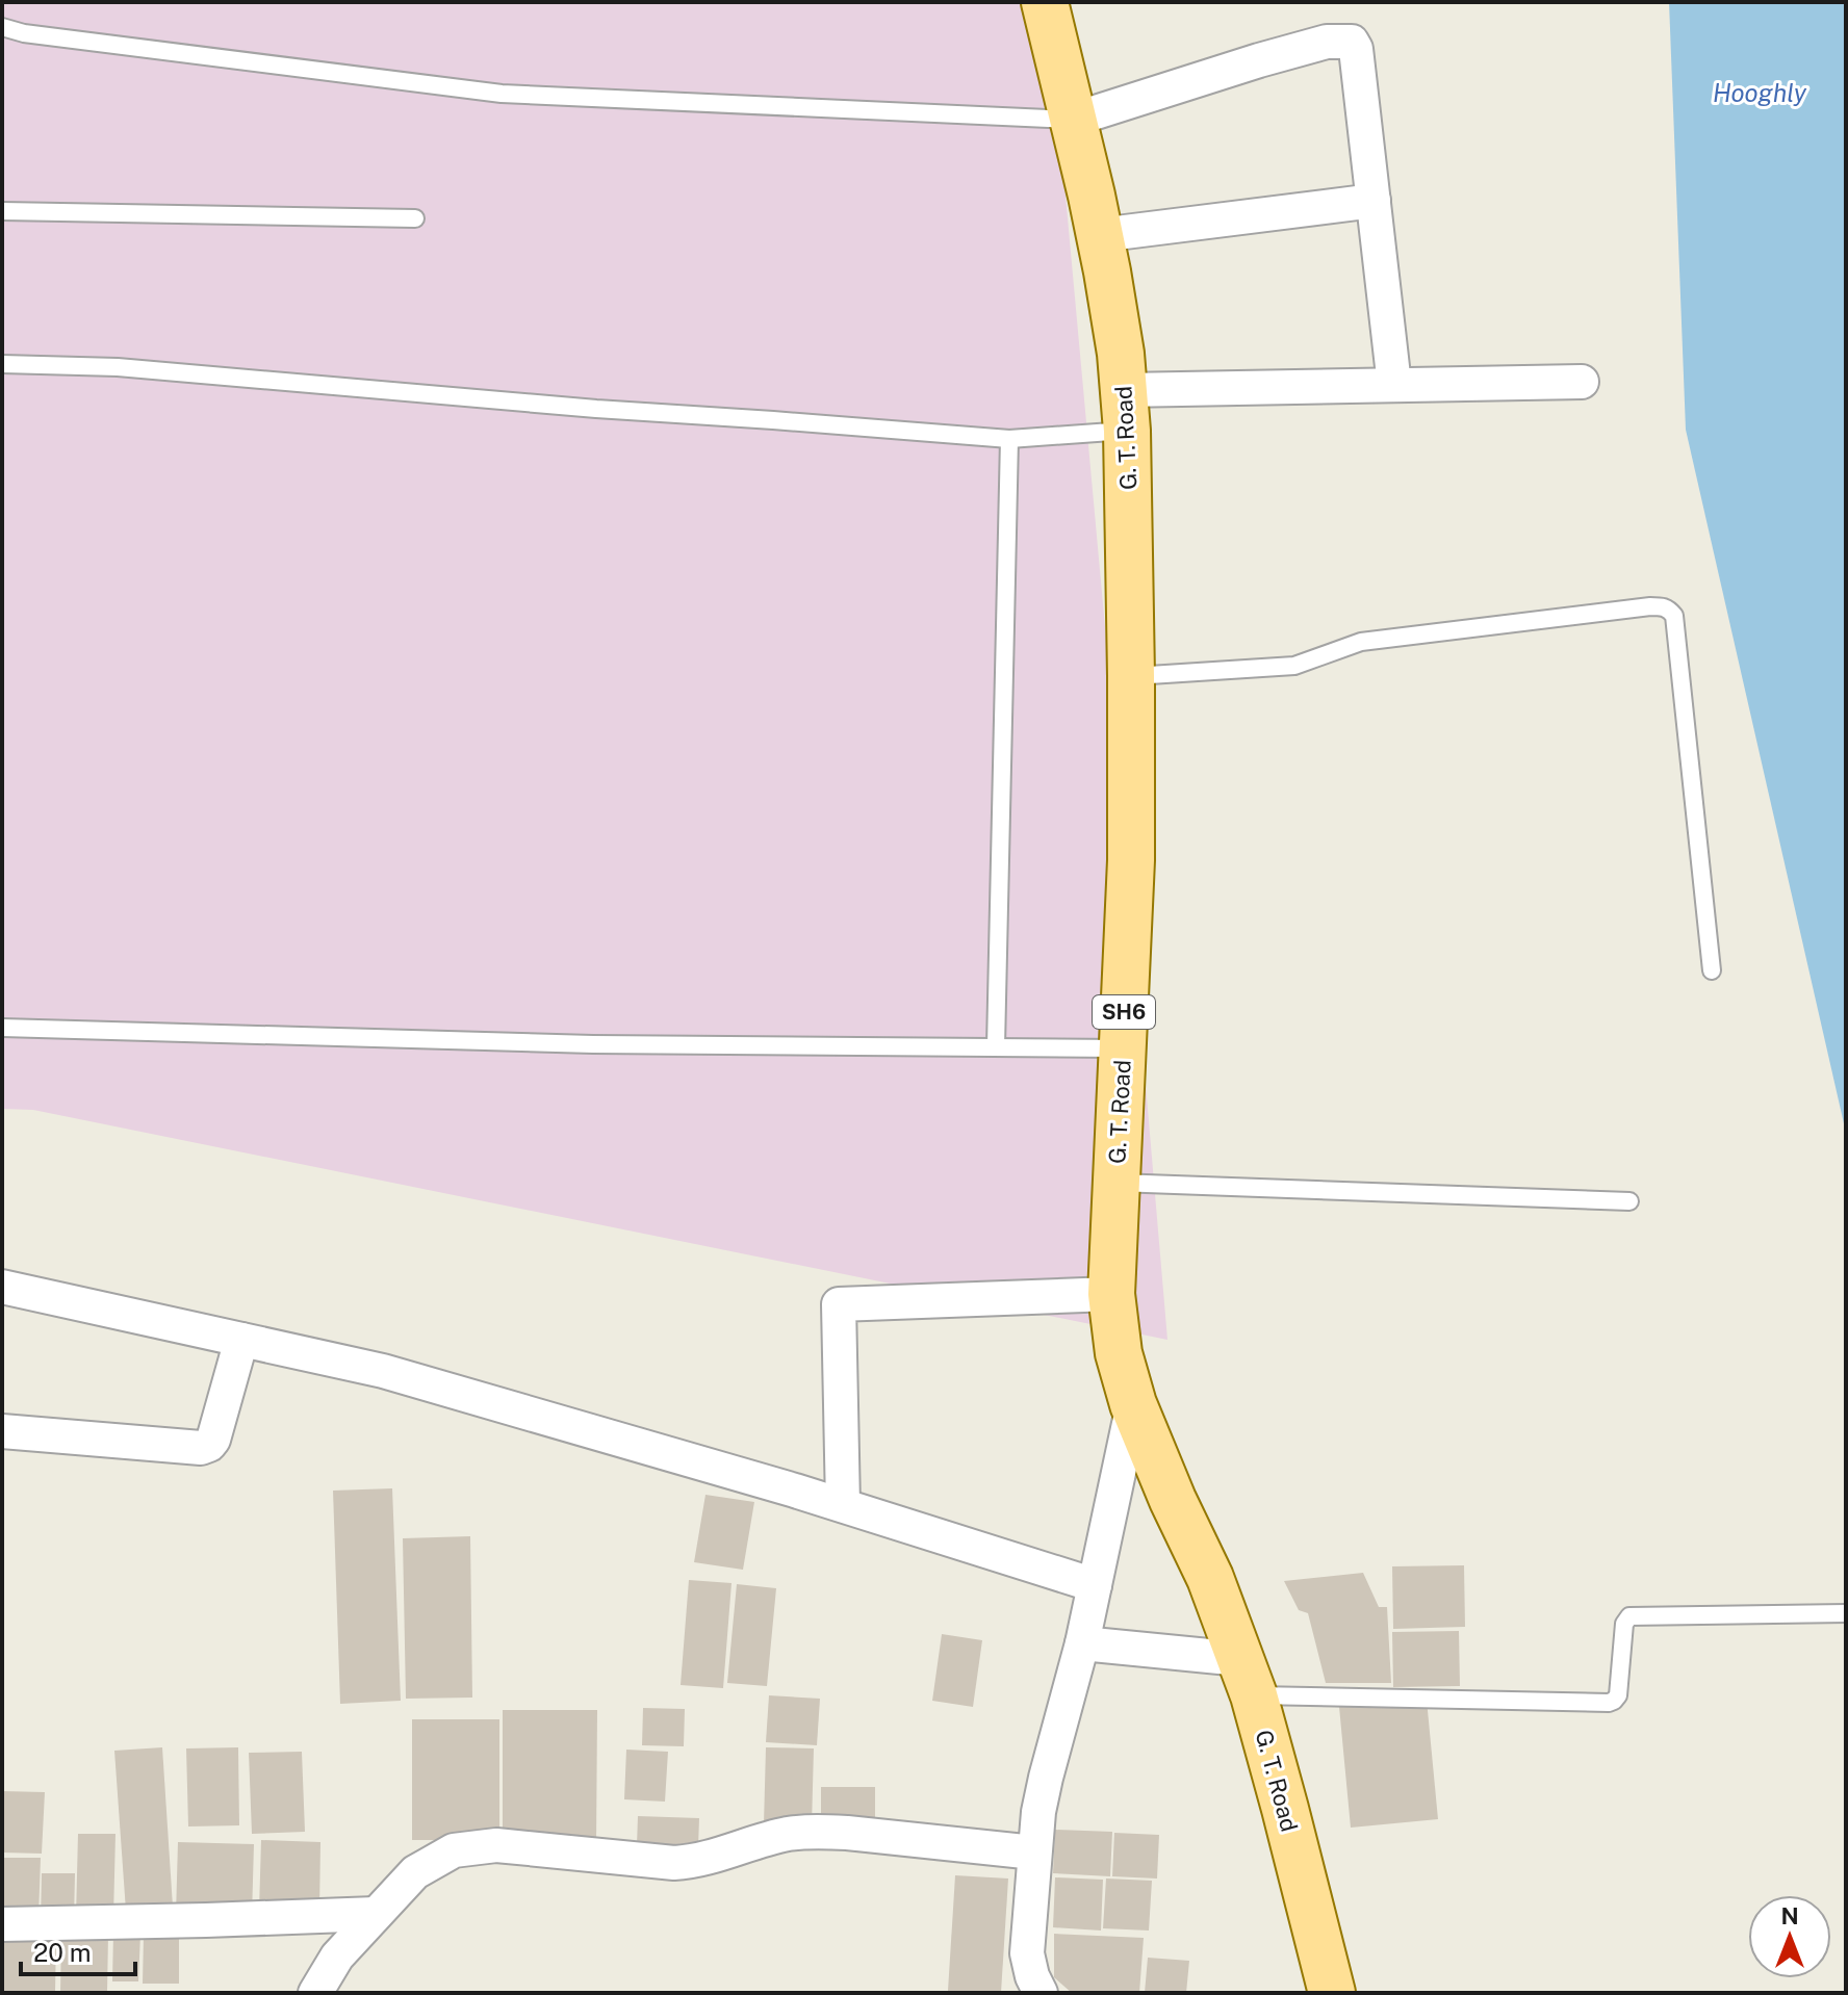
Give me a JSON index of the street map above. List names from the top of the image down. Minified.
{"streets":{"main road":["G. T. Road","SH6"]},"water":["Hooghly"],"scale_bar":"20 m","north":"top"}
